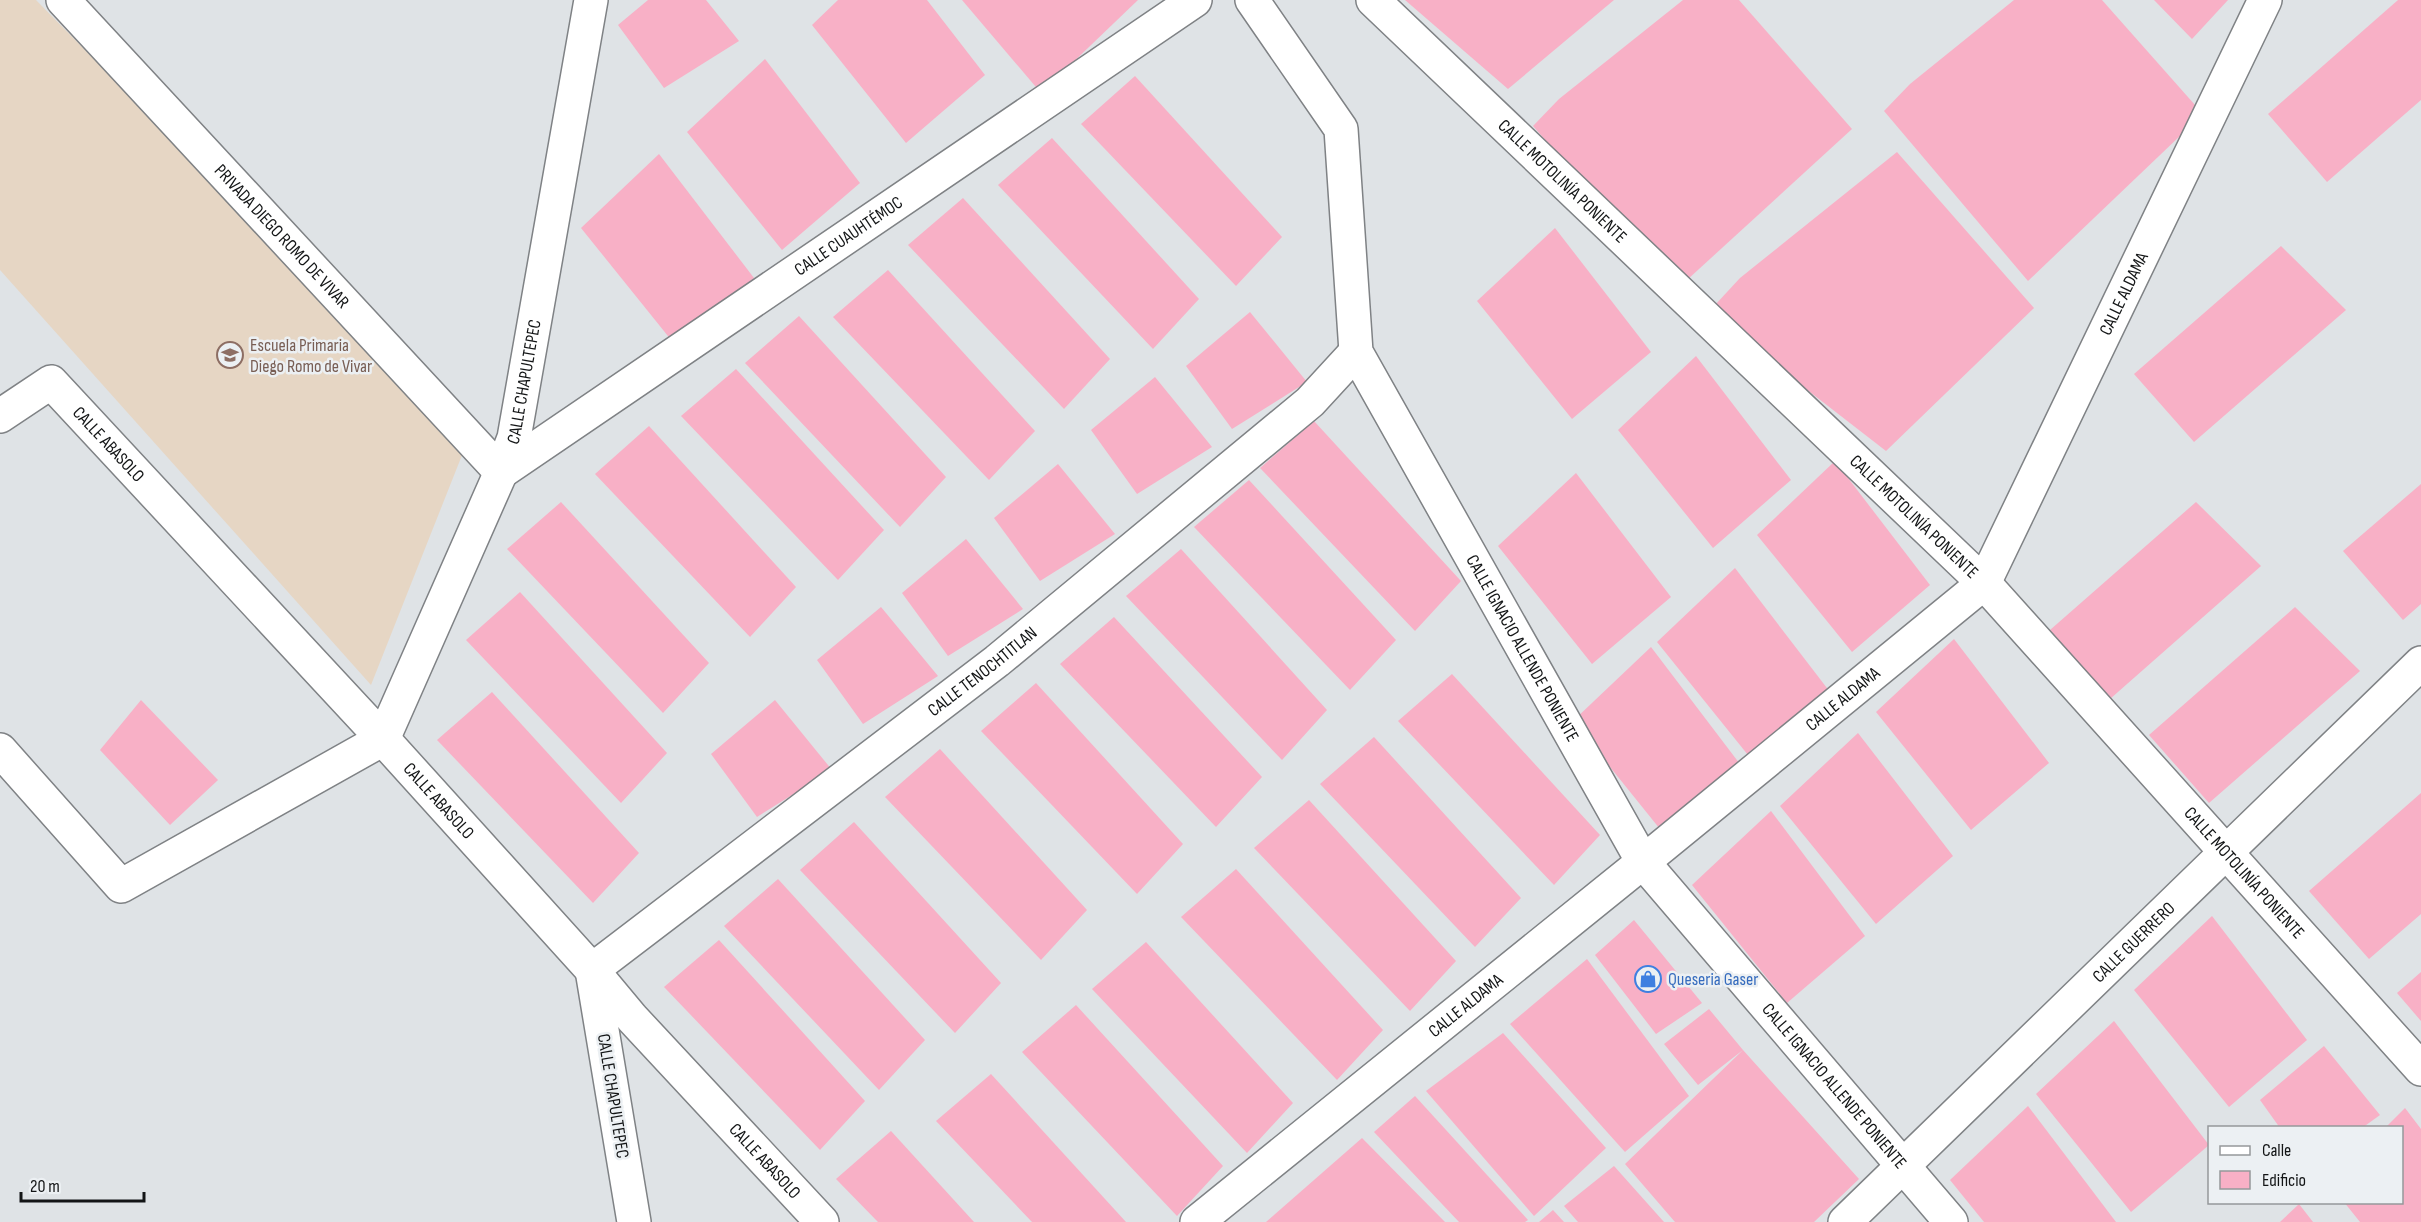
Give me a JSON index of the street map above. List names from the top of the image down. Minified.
{"streets":{"street":["CALLE MOTOLINÍA PONIENTE","PRIVADA DIEGO ROMO DE VIVAR","CALLE CUAUHTÉMOC","CALLE ALDAMA","CALLE CHAPULTEPEC","CALLE ABASOLO","CALLE IGNACIO ALLENDE PONIENTE","CALLE TENOCHTITLAN","CALLE GUERRERO"]},"crossings":[["CALLE MOTOLINÍA PONIENTE","CALLE ALDAMA"],["CALLE MOTOLINÍA PONIENTE","CALLE GUERRERO"],["PRIVADA DIEGO ROMO DE VIVAR","CALLE CUAUHTÉMOC"],["PRIVADA DIEGO ROMO DE VIVAR","CALLE CHAPULTEPEC"],["CALLE CUAUHTÉMOC","CALLE CHAPULTEPEC"],["CALLE ALDAMA","CALLE IGNACIO ALLENDE PONIENTE"],["CALLE CHAPULTEPEC","CALLE ABASOLO"],["CALLE CHAPULTEPEC","CALLE TENOCHTITLAN"],["CALLE ABASOLO","CALLE TENOCHTITLAN"],["CALLE IGNACIO ALLENDE PONIENTE","CALLE TENOCHTITLAN"],["CALLE IGNACIO ALLENDE PONIENTE","CALLE GUERRERO"]],"places":{"school or university":["Escuela Primaria Diego Romo de Vivar"],"shop":["Queseria Gaser"]},"legend":["Calle","Edificio"],"scale_bar":"20 m"}
